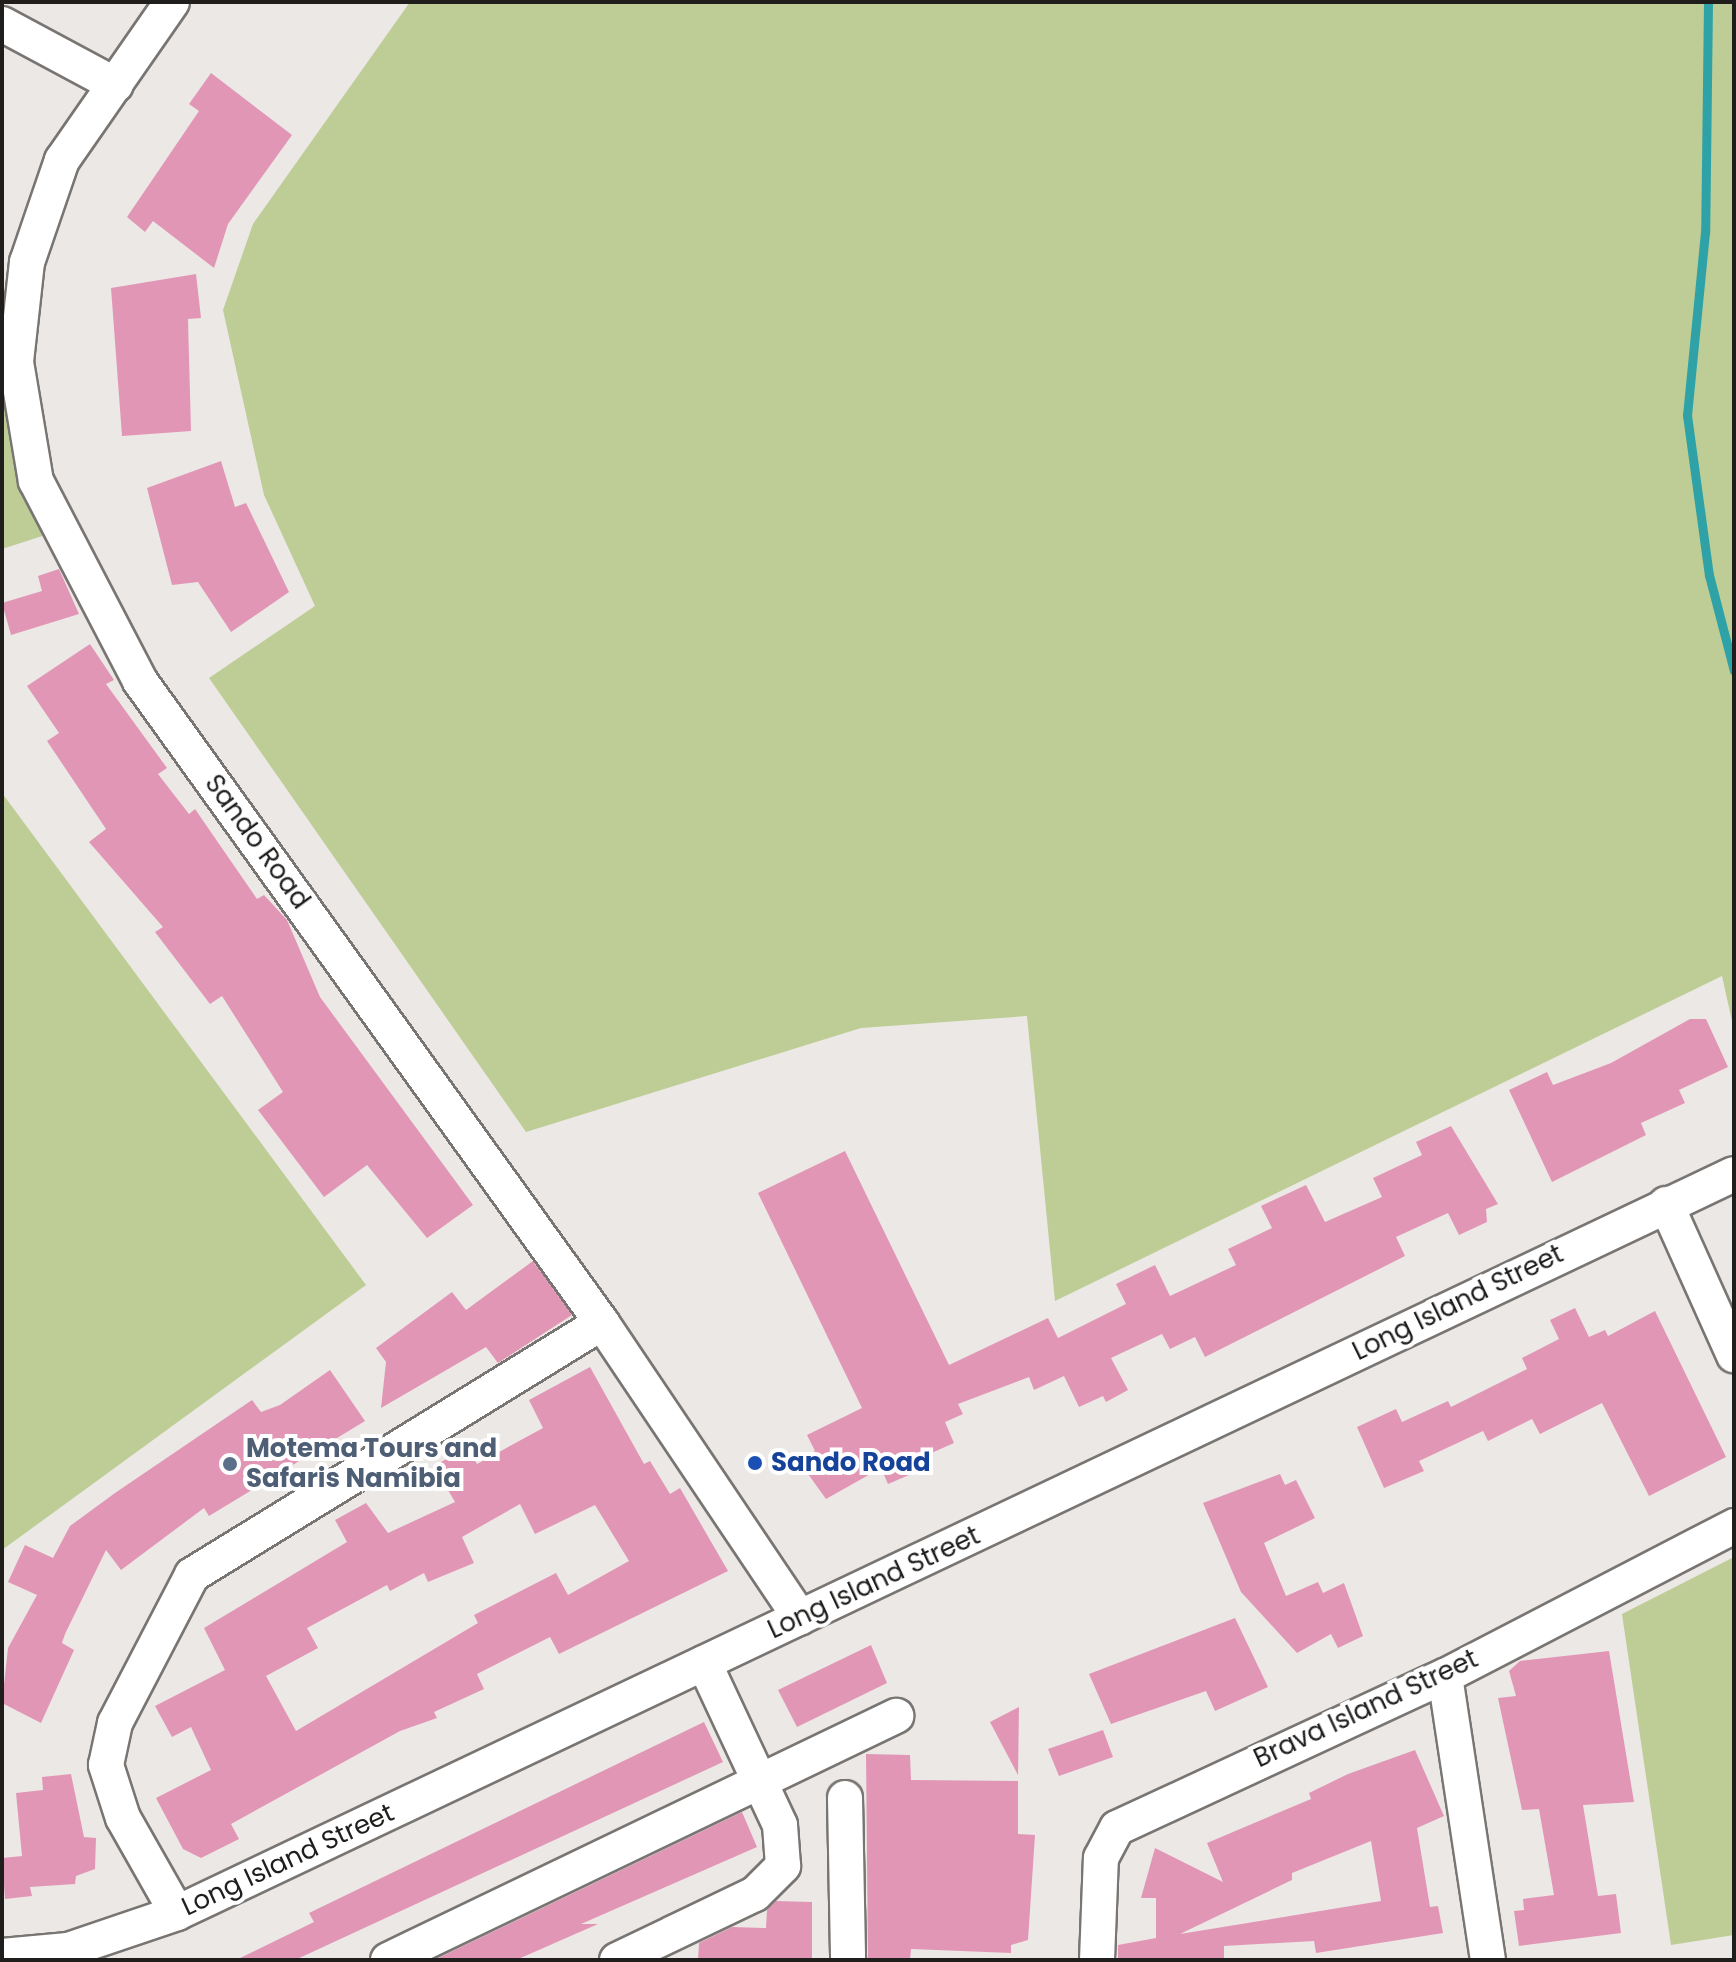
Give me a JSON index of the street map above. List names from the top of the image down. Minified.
{"streets":{"street":["Sando Road","Long Island Street","Brava Island Street"]},"crossings":[["Sando Road","Long Island Street"]],"places":["Sando Road","Motema Tours and Safaris Namibia"]}
